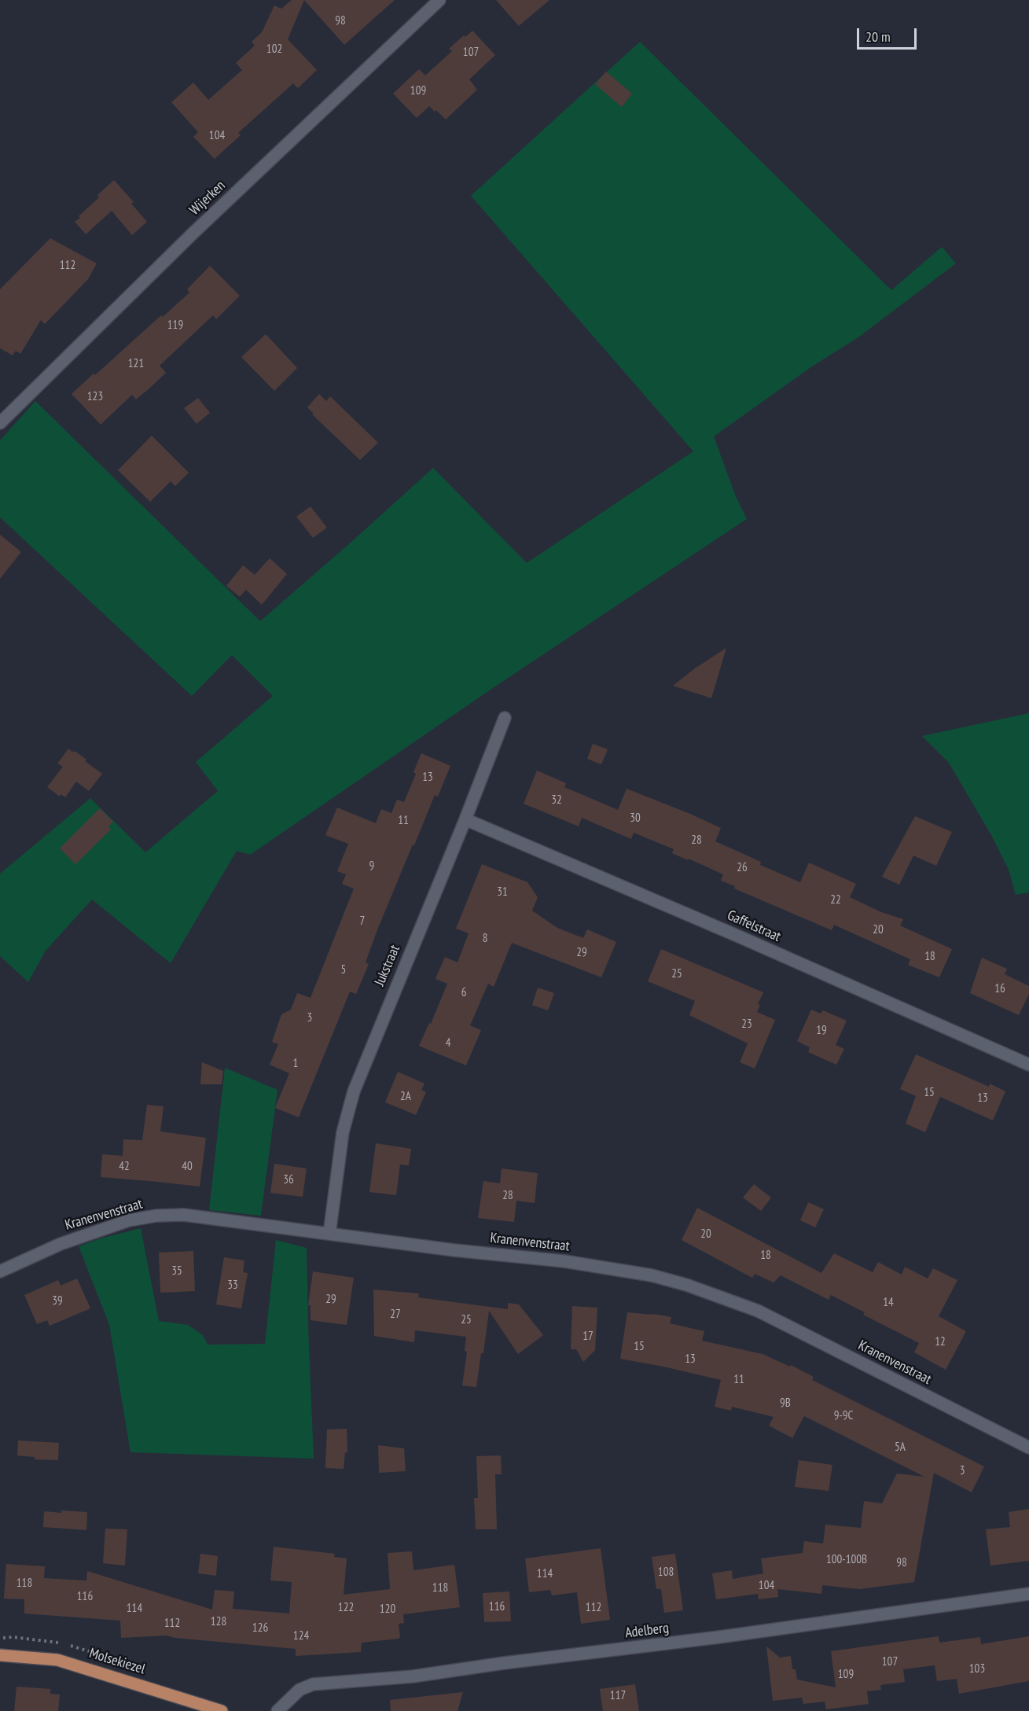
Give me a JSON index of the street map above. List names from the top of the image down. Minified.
{"streets":{"main road":["Molsekiezel"],"street":["Wijerken","Gaffelstraat","Jukstraat","Kranenvenstraat","Adelberg"]},"crossings":[["Gaffelstraat","Jukstraat"],["Jukstraat","Kranenvenstraat"]],"house_numbers":["98","102","107","109","104","112","119","121","123","13","32","30","11","28","9","26","31","22","7","20","8","29","18","5","25","16","6","3","23","19","4","1","15","2A","13","42","40","36","28","20","18","35","33","29","39","14","27","25","17","12","15","13","11","9B","9-9C","5A","3","100-100B","98","108","114","118","104","118","116","116","122","112","114","120","128","112","126","124","107","103","109","117"],"scale_bar":"20 m"}
